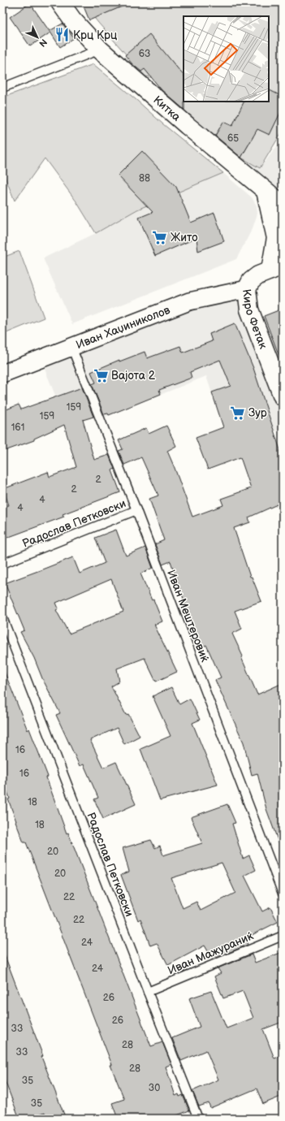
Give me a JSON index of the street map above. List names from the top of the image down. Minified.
{"streets":{"main road":["Китка","Киро Фетак"],"street":["Иван Хаџиниколов"],"lane":["Радослав Петковски","Иван Мештеровиќ","Иван Мажураниќ"]},"crossings":[["Киро Фетак","Иван Хаџиниколов"],["Иван Хаџиниколов","Иван Мештеровиќ"],["Радослав Петковски","Иван Мештеровиќ"],["Радослав Петковски","Иван Мажураниќ"]],"places":{"restaurant":["Крц Крц"],"supermarket":["Жито","Вајота 2","Зур"]},"house_numbers":["63","65","88","159","159","161","2","2","4","4","16","16","18","18","20","20","22","22","24","24","26","26","33","28","33","28","35","30","35"],"north":"bottom right"}
